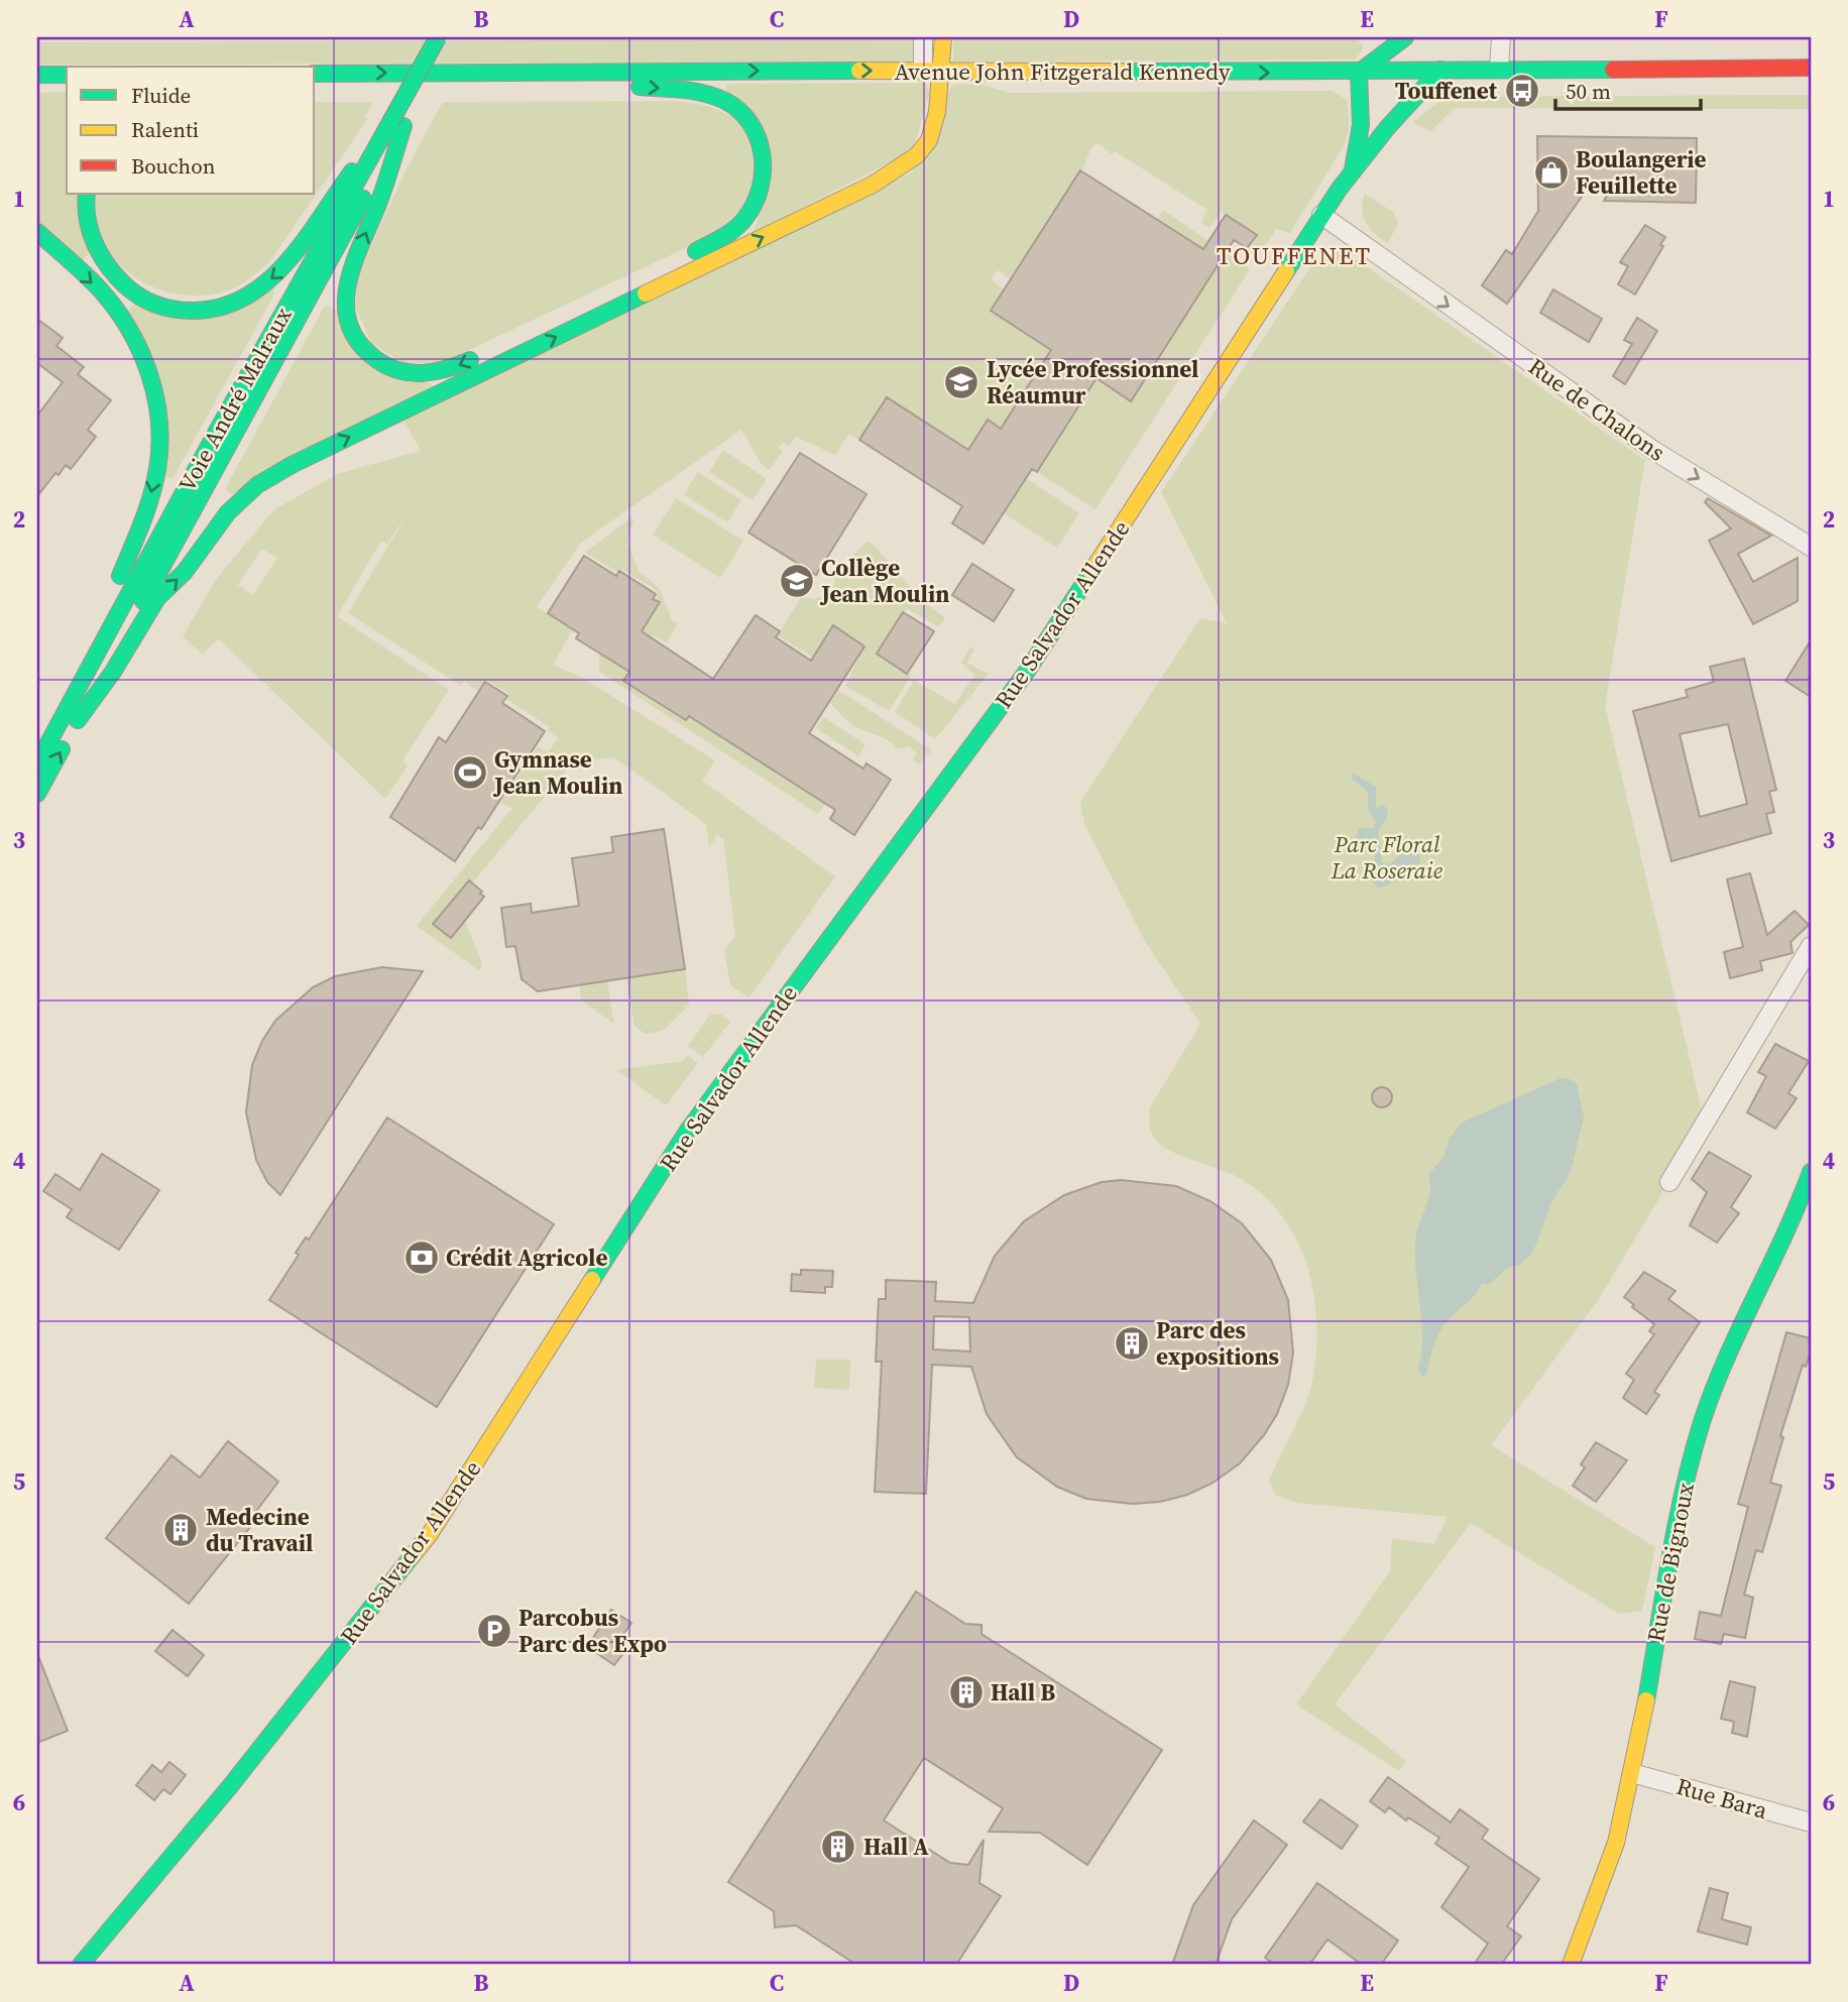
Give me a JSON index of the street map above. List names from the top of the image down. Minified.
{"streets":{"main road":["Avenue John Fitzgerald Kennedy","Voie André Malraux","Rue Salvador Allende","Rue de Bignoux"],"street":["Rue de Chalons","Rue Bara"]},"crossings":[["Avenue John Fitzgerald Kennedy","Rue Salvador Allende"],["Rue de Chalons","Rue Salvador Allende"],["Rue de Bignoux","Rue Bara"]],"one_way":["Avenue John Fitzgerald Kennedy","Rue de Chalons"],"districts":["TOUFFENET"],"parks":["Parc Floral La Roseraie"],"places":{"bus stop":["Touffenet"],"shop":["Boulangerie Feuillette"],"school or university":["Lycée Professionnel Réaumur","Collège Jean Moulin"],"sports":["Gymnase Jean Moulin"],"bank":["Crédit Agricole"],"building":["Parc des expositions","Medecine du Travail","Hall B","Hall A"],"parking":["Parcobus Parc des Expo"]},"legend":["Fluide","Ralenti","Bouchon"],"scale_bar":"50 m","grid":{"columns":["A","B","C","D","E","F"],"rows":["1","2","3","4","5","6"]}}
